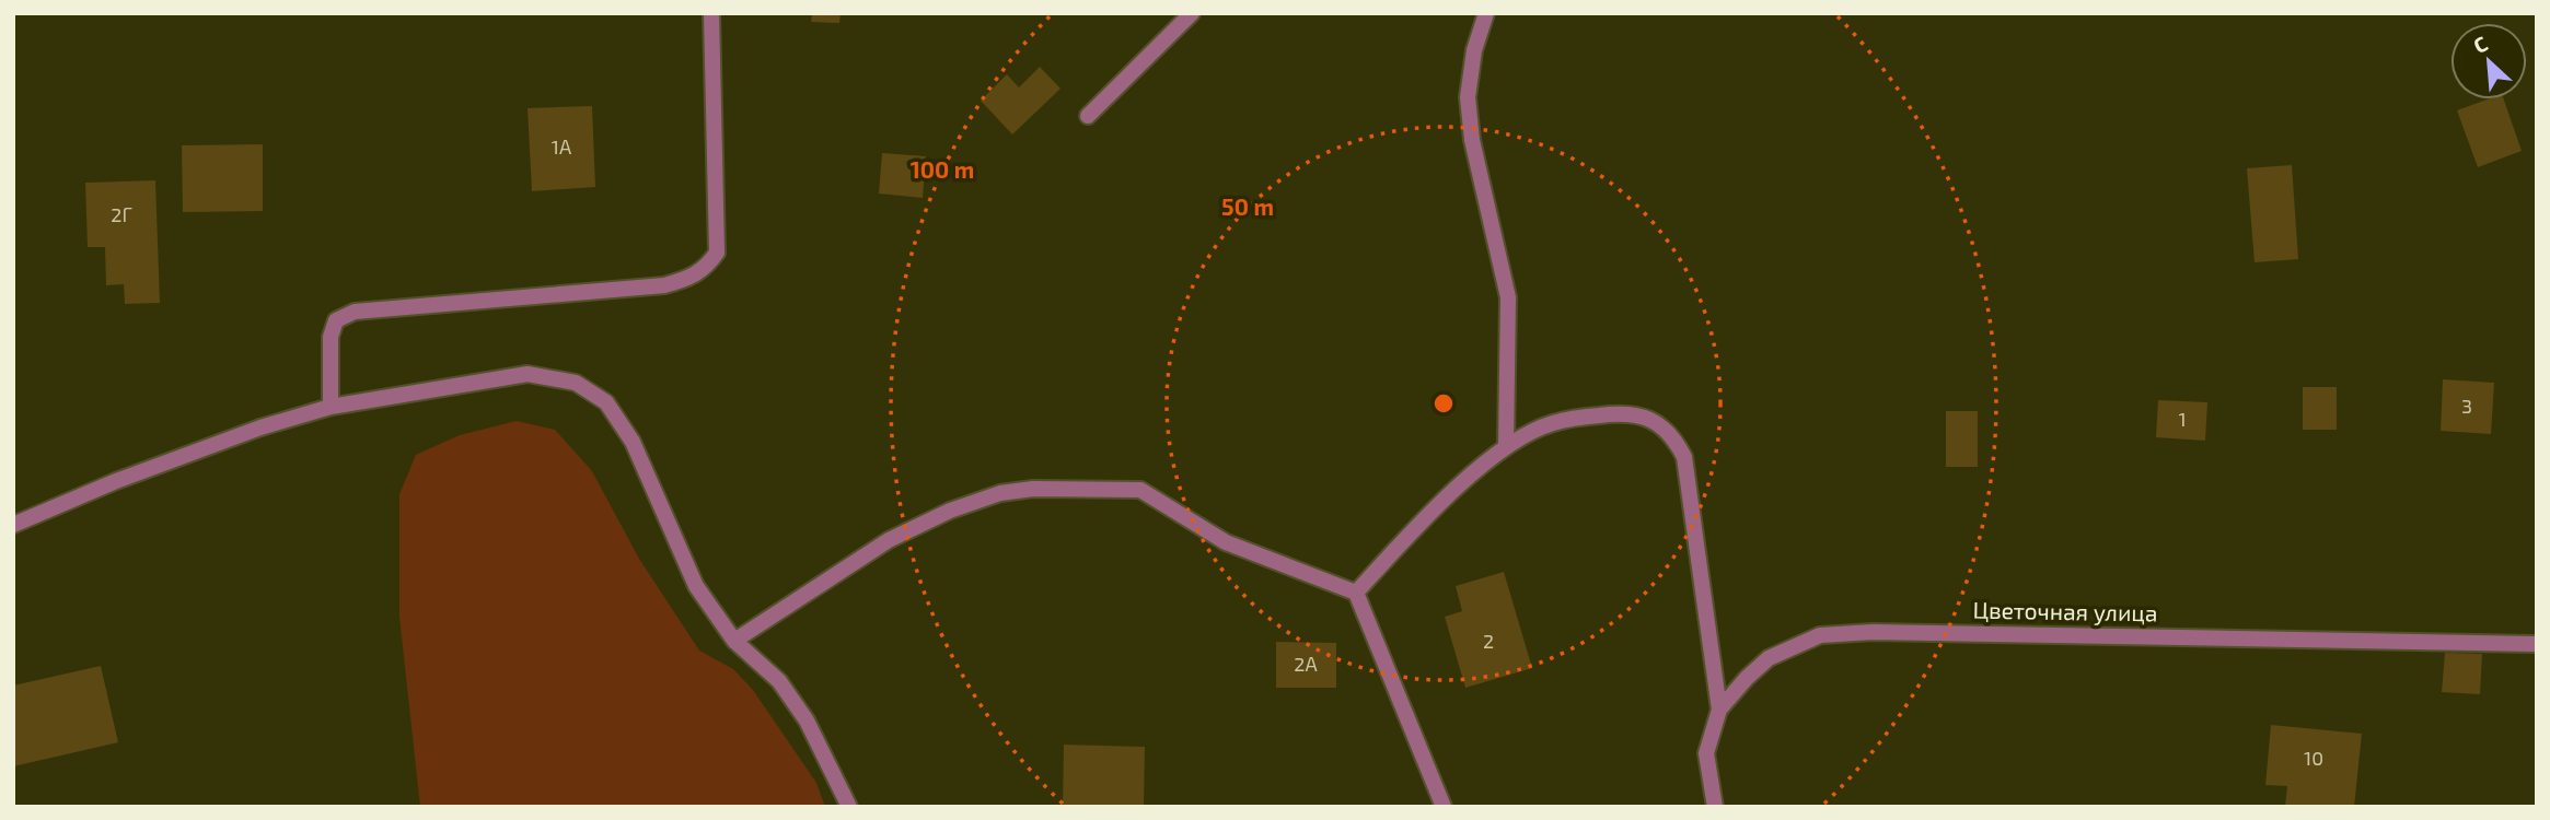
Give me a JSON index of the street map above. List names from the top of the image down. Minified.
{"streets":{"street":["Цветочная улица"]},"house_numbers":["1А","2Г","3","1","2","2А","10"],"north":"top left","rings":["100 m","50 m"]}
